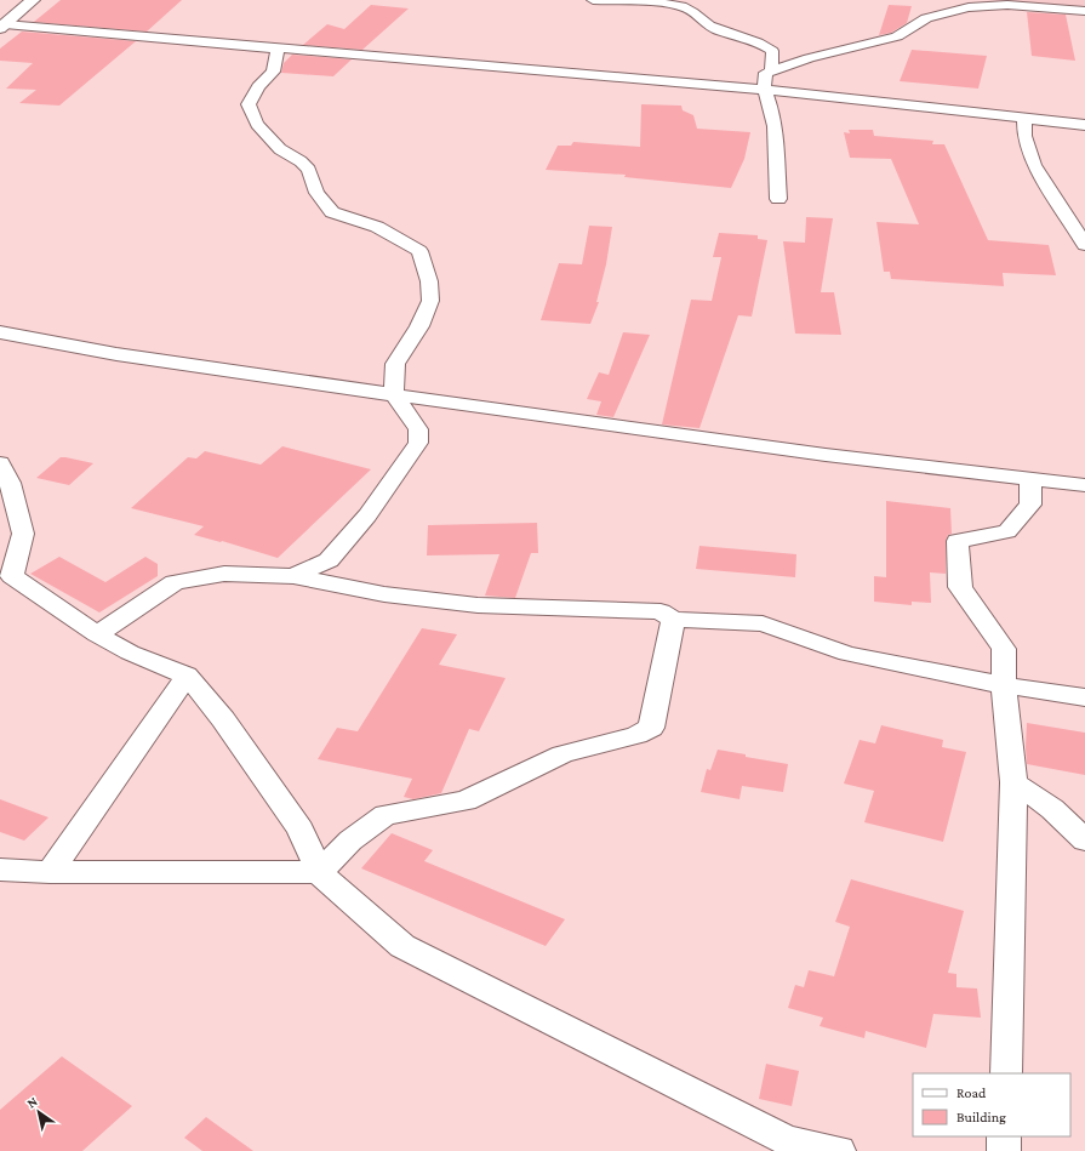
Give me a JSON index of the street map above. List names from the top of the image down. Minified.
{"legend":["Road","Building"],"north":"top left"}
